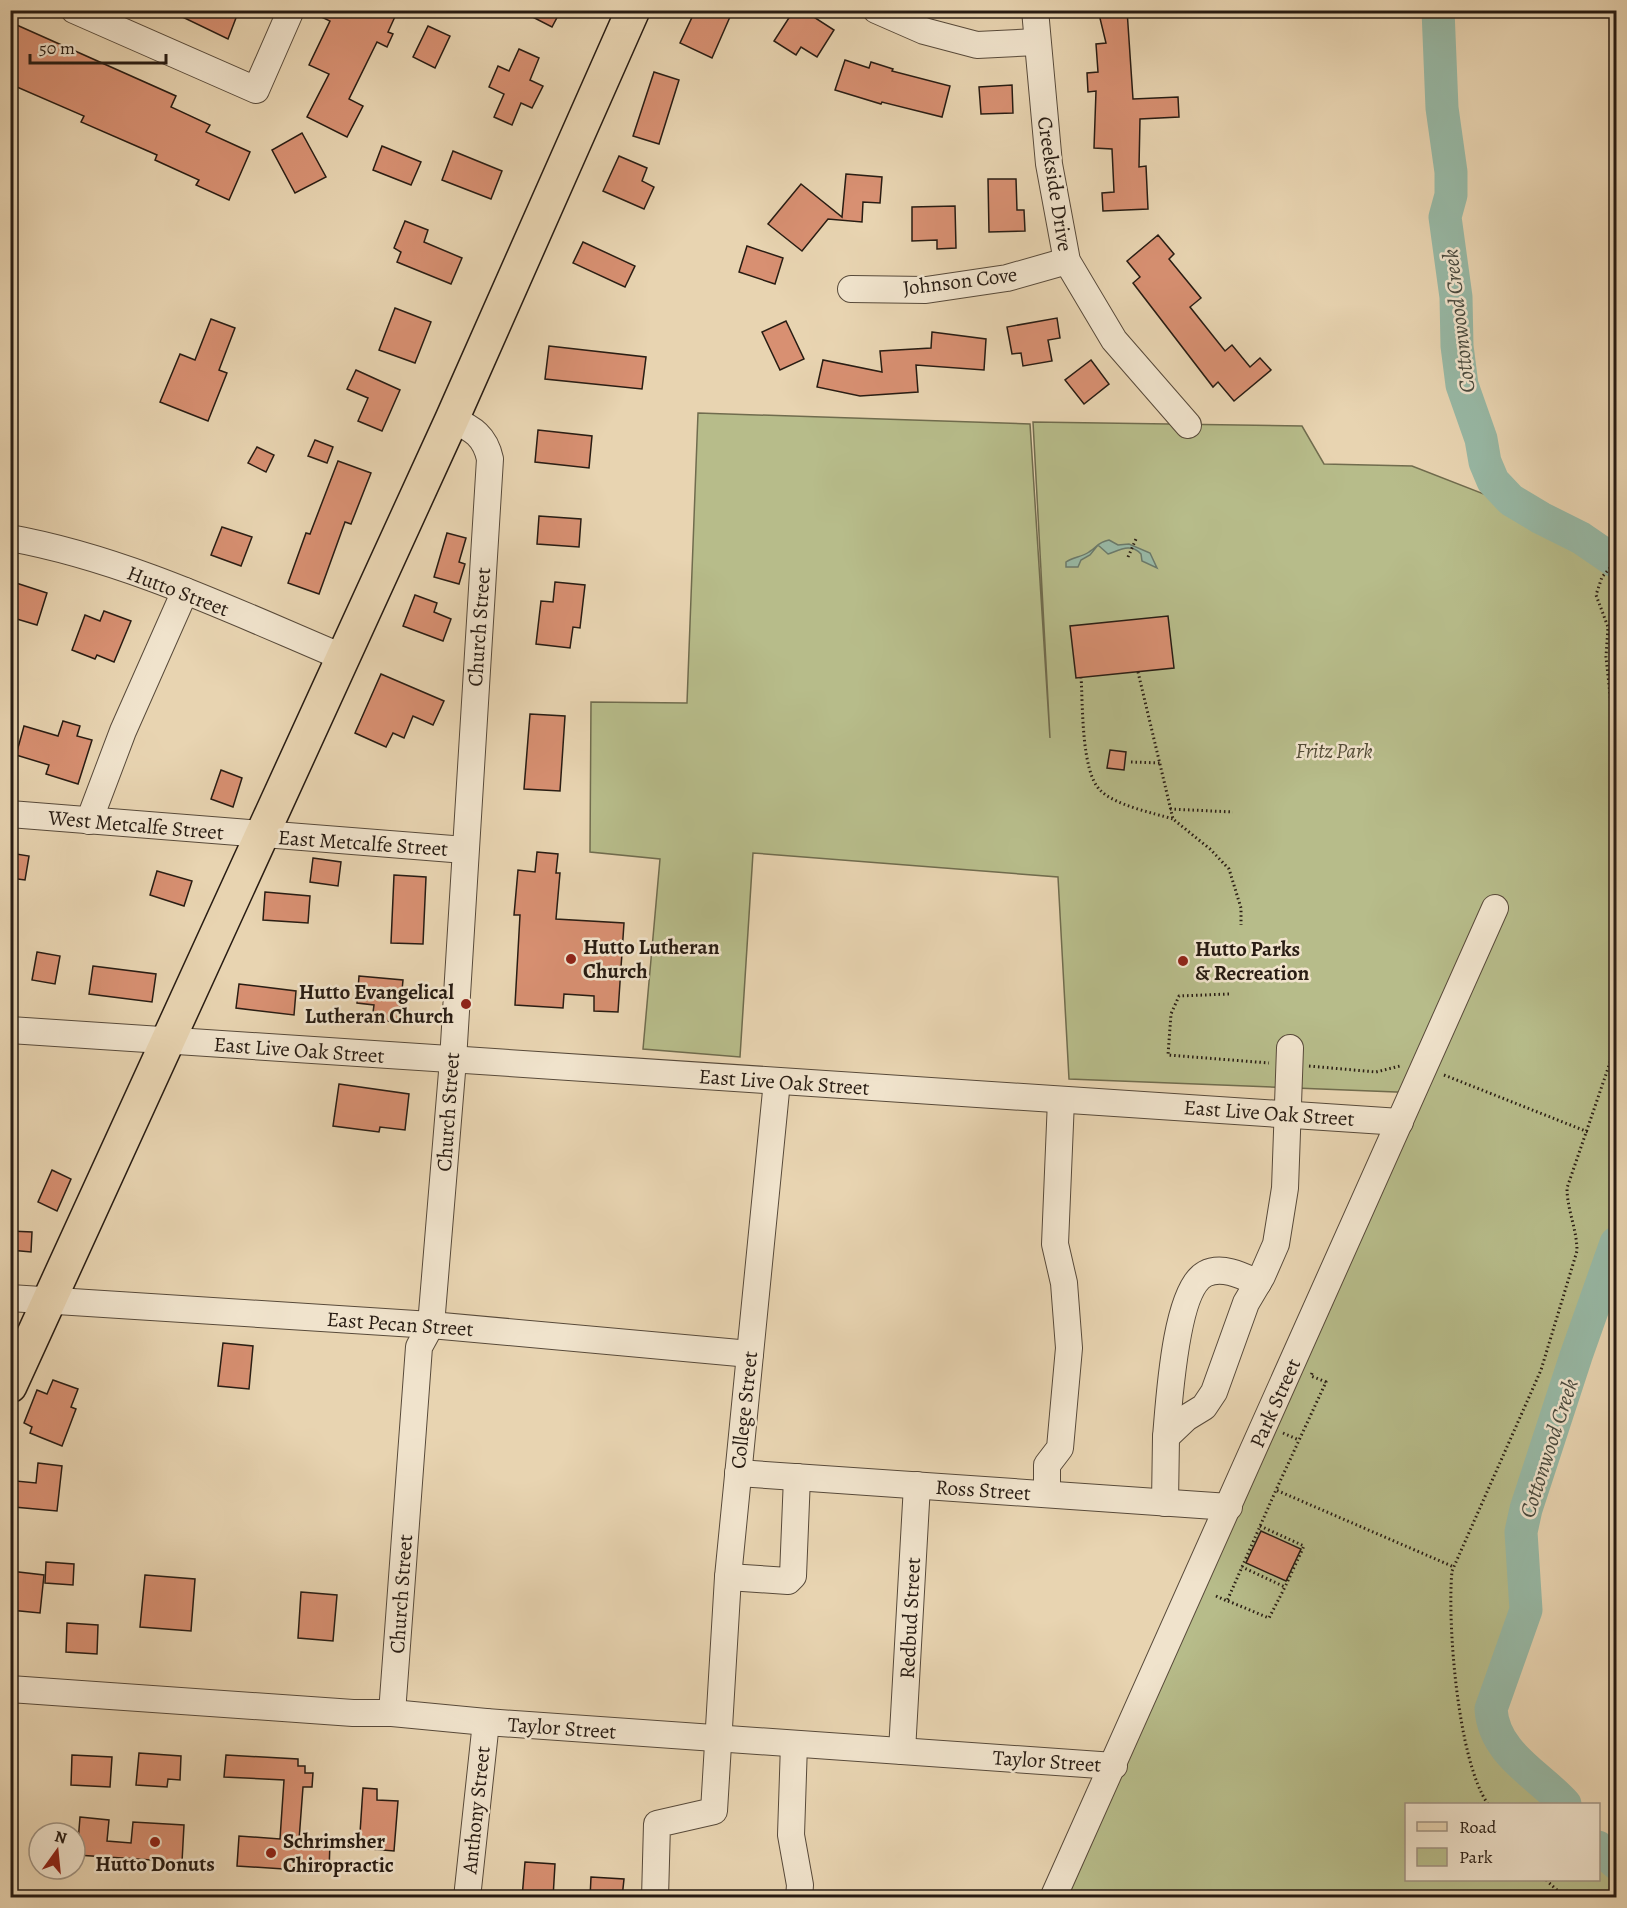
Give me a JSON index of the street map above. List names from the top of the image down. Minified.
{"streets":{"street":["Creekside Drive","Johnson Cove","Hutto Street","Church Street","West Metcalfe Street","East Metcalfe Street","East Live Oak Street","East Pecan Street","Park Street","College Street","Ross Street","Redbud Street","Taylor Street","Anthony Street"]},"crossings":[["Creekside Drive","Johnson Cove"],["Church Street","East Metcalfe Street"],["Church Street","East Live Oak Street"],["Church Street","East Pecan Street"],["Church Street","Taylor Street"],["West Metcalfe Street","East Metcalfe Street"],["East Live Oak Street","Park Street"],["East Live Oak Street","College Street"],["East Pecan Street","College Street"],["Park Street","Ross Street"],["Park Street","Taylor Street"],["College Street","Ross Street"],["College Street","Taylor Street"],["Ross Street","Redbud Street"],["Redbud Street","Taylor Street"],["Taylor Street","Anthony Street"]],"water":["Cottonwood Creek"],"parks":["Fritz Park"],"places":["Hutto Lutheran Church","Hutto Parks & Recreation","Hutto Evangelical Lutheran Church","Hutto Donuts","Schrimsher Chiropractic"],"legend":["Road","Park"],"scale_bar":"50 m","north":"top"}
